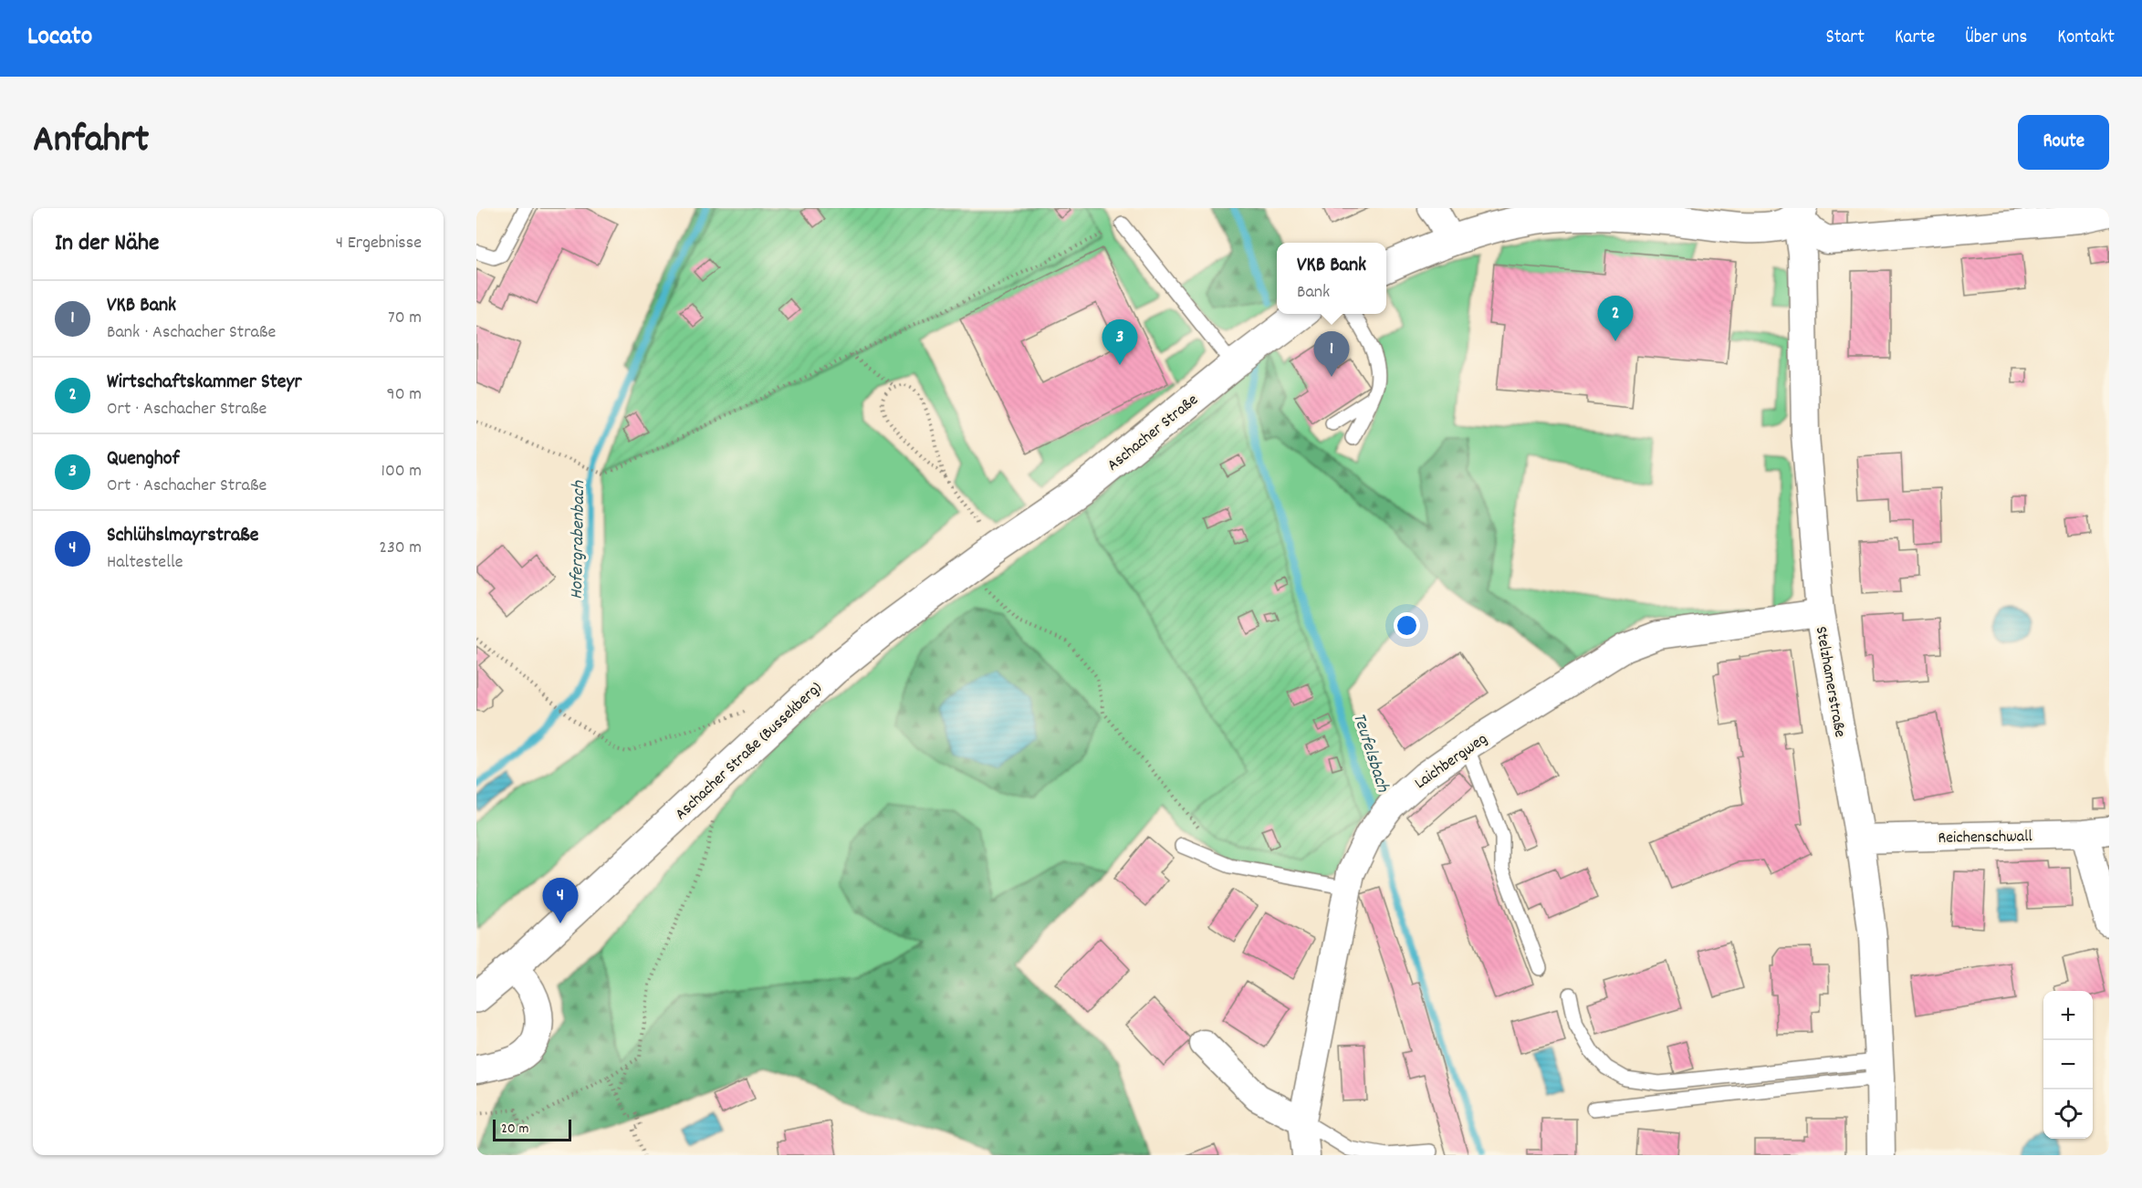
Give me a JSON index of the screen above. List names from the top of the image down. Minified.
{"streets":{"street":["Aschacher Straße","Stelzhamerstraße","Aschacher Straße (Bussekberg)","Laichbergweg","Reichenschwall"]},"crossings":[["Aschacher Straße","Aschacher Straße (Bussekberg)"],["Stelzhamerstraße","Laichbergweg"],["Stelzhamerstraße","Reichenschwall"]],"water":["Hofergrabenbach","Teufelsbach"],"scale_bar":"20 m","page":{"header":"Locato","nav":["Start","Karte","Über uns","Kontakt"],"title":"Anfahrt","buttons":"Route","heading":["In der Nähe","4 Ergebnisse"],"popup":["VKB Bank","Bank"],"list":[{"mark":"1","name":"VKB Bank","note":"Bank · Aschacher Straße","value":"70 m"},{"mark":"2","name":"Wirtschaftskammer Steyr","note":"Ort · Aschacher Straße","value":"90 m"},{"mark":"3","name":"Quenghof","note":"Ort · Aschacher Straße","value":"100 m"},{"mark":"4","name":"Schlühslmayrstraße","note":"Haltestelle","value":"230 m"}],"pins":["2","3","1","4"],"map_buttons":["+","−"],"scale":"20 m"}}
